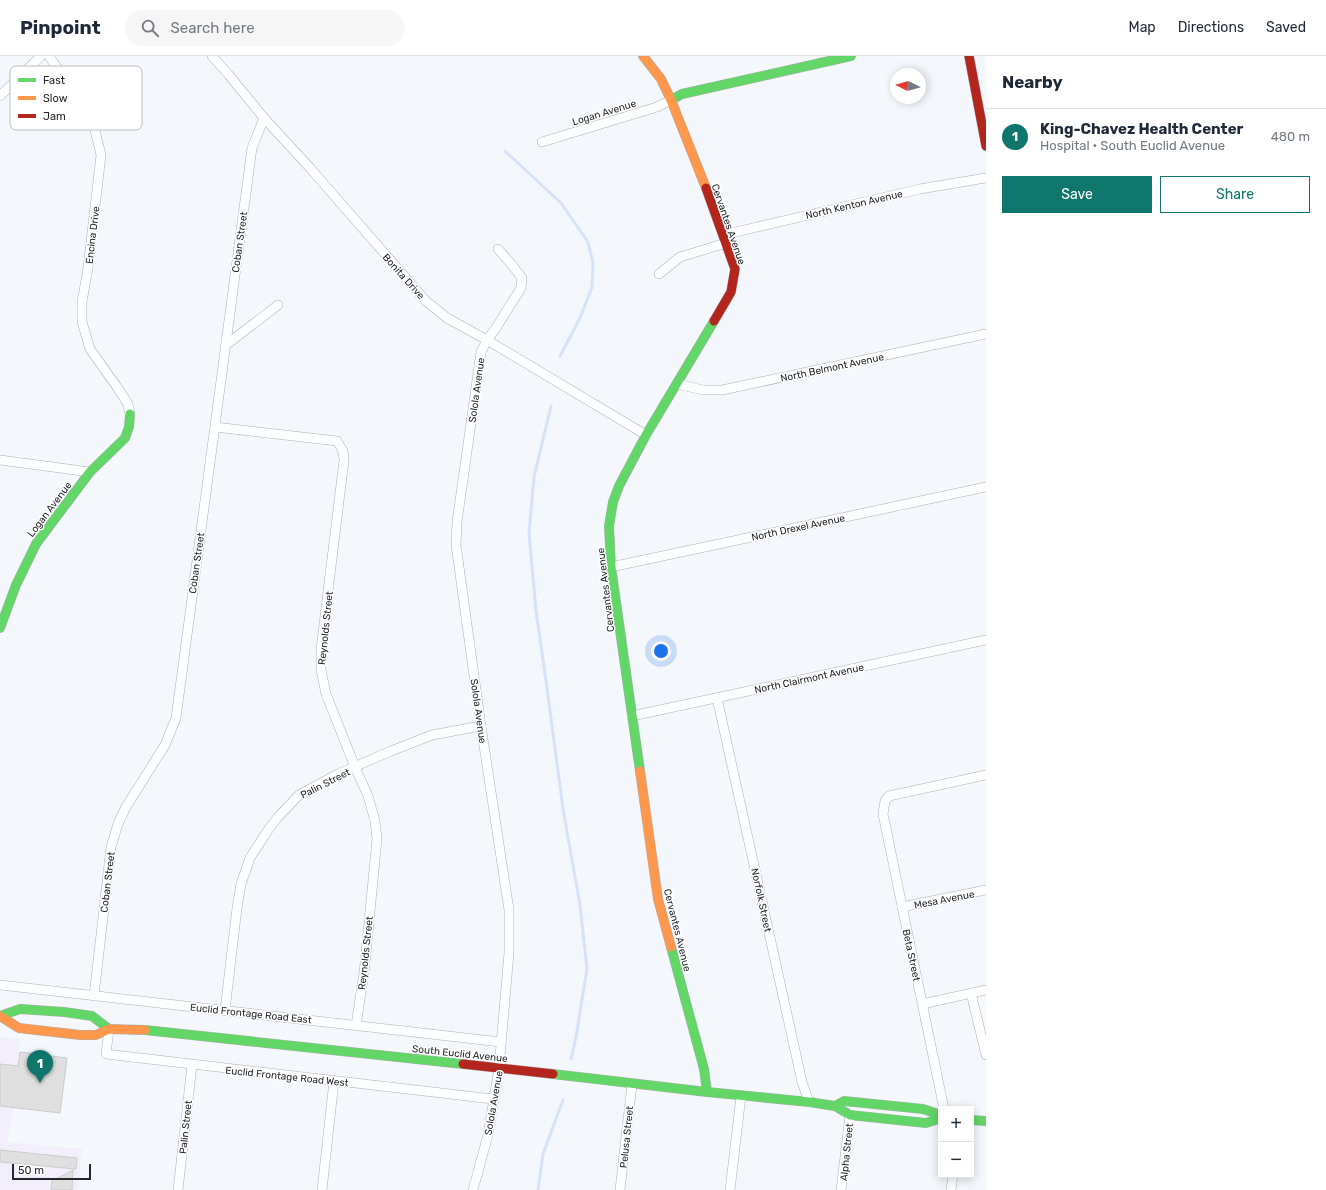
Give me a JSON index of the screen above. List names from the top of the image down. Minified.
{"streets":{"street":["Logan Avenue","North Kenton Avenue","Cervantes Avenue","Encina Drive","Coban Street","Bonita Drive","North Belmont Avenue","Solola Avenue","North Drexel Avenue","Reynolds Street","North Clairmont Avenue","Palin Street","Mesa Avenue","Norfolk Street","Beta Street","Euclid Frontage Road East","South Euclid Avenue","Euclid Frontage Road West","Pelusa Street","Alpha Street"]},"crossings":[["Logan Avenue","Cervantes Avenue"],["Logan Avenue","Encina Drive"],["North Kenton Avenue","Cervantes Avenue"],["Cervantes Avenue","Bonita Drive"],["Cervantes Avenue","North Belmont Avenue"],["Cervantes Avenue","North Drexel Avenue"],["Cervantes Avenue","North Clairmont Avenue"],["Cervantes Avenue","South Euclid Avenue"],["Coban Street","Bonita Drive"],["Coban Street","Reynolds Street"],["Coban Street","Euclid Frontage Road East"],["Bonita Drive","Solola Avenue"],["Solola Avenue","Palin Street"],["Solola Avenue","Euclid Frontage Road East"],["Solola Avenue","South Euclid Avenue"],["Solola Avenue","Euclid Frontage Road West"],["Reynolds Street","Palin Street"],["Reynolds Street","Euclid Frontage Road East"],["North Clairmont Avenue","Norfolk Street"],["Palin Street","Euclid Frontage Road East"],["Palin Street","Euclid Frontage Road West"],["Mesa Avenue","Beta Street"],["Norfolk Street","South Euclid Avenue"],["South Euclid Avenue","Euclid Frontage Road West"],["South Euclid Avenue","Pelusa Street"]],"legend":["Fast","Slow","Jam"],"scale_bar":"50 m","north":"left","page":{"header":"Pinpoint","search":"Search here","nav":["Map","Directions","Saved"],"heading":"Nearby","list":[{"mark":"1","name":"King-Chavez Health Center","note":"Hospital · South Euclid Avenue","value":"480 m"}],"buttons":["Save","Share"],"pins":"1","map_buttons":["+","−"],"scale":"50 m"}}
